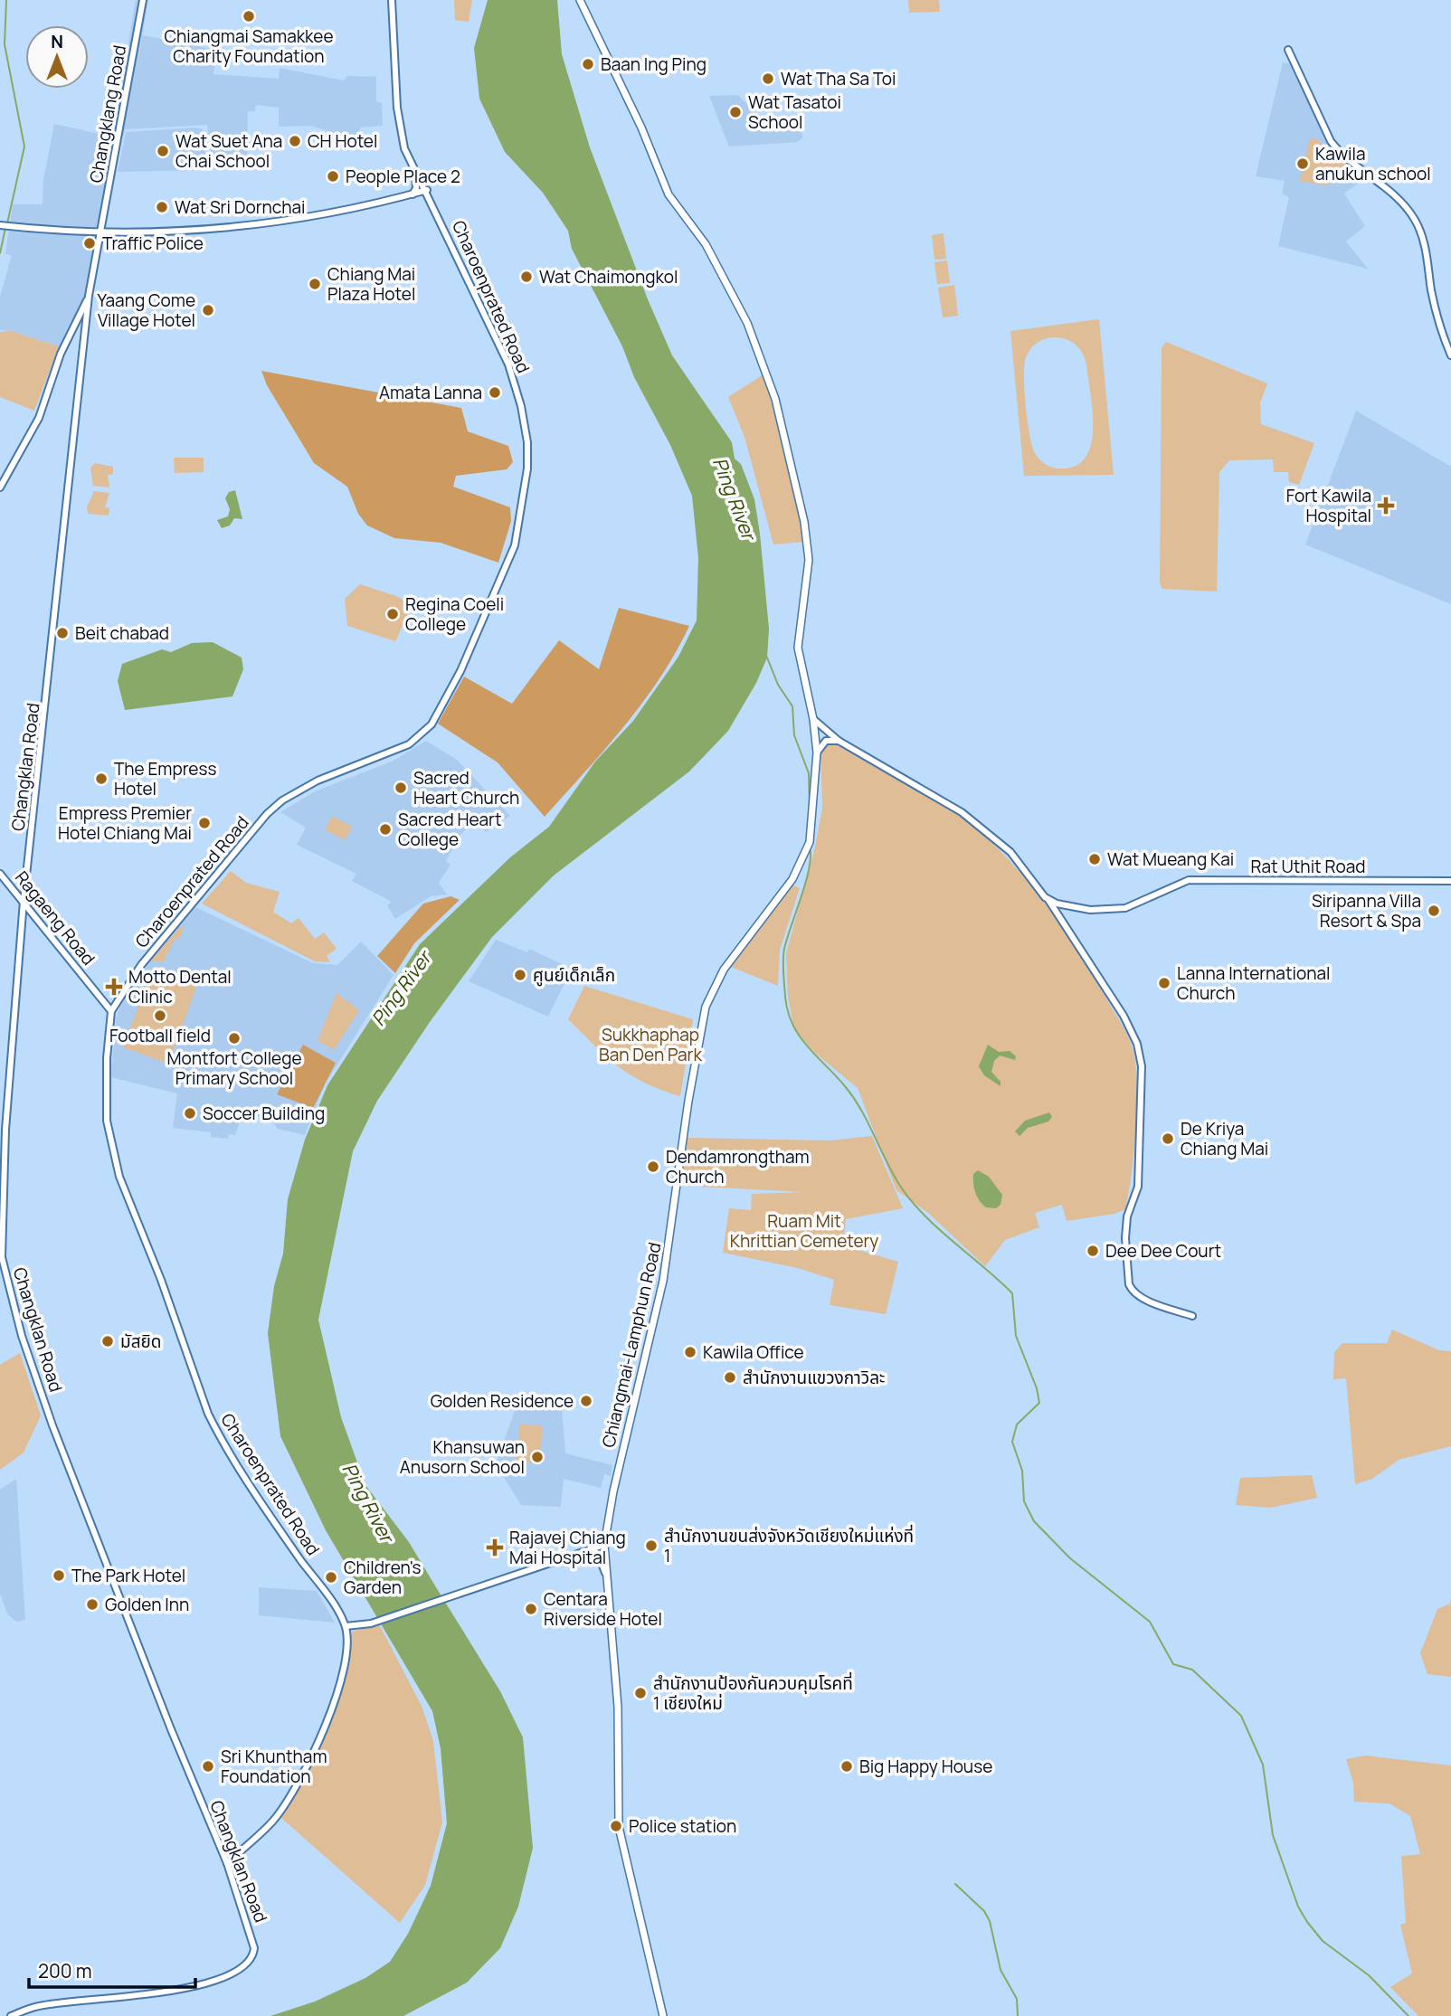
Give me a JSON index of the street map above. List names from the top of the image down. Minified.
{"streets":{"main road":["Chiangmai-Lamphun Road"],"street":["Changklang Road","Charoenprated Road","Changklan Road","Rat Uthit Road","Ragaeng Road"]},"crossings":[["Changklang Road","Changklan Road"],["Charoenprated Road","Ragaeng Road"],["Changklan Road","Ragaeng Road"]],"water":["Ping River"],"parks":["Sukkhaphap Ban Den Park","Ruam Mit Khrittian Cemetery"],"places":{"other":["Chiangmai Samakkee Charity Foundation","Baan Ing Ping","Wat Tha Sa Toi","Wat Tasatoi School","CH Hotel","Wat Suet Ana Chai School","Kawila anukun school","People Place 2","Wat Sri Dornchai","Traffic Police","Wat Chaimongkol","Chiang Mai Plaza Hotel","Yaang Come Village Hotel","Amata Lanna","Regina Coeli College","Beit chabad","The Empress Hotel","Sacred Heart Church","Empress Premier Hotel Chiang Mai","Sacred Heart College","Wat Mueang Kai","Siripanna Villa Resort & Spa","ศูนย์เด็กเล็ก","Lanna International Church","Football field","Montfort College Primary School","Soccer Building","De Kriya Chiang Mai","Dendamrongtham Church","Dee Dee Court","มัสยิด","Kawila Office","สำนักงานแขวงกาวิละ","Golden Residence","Khansuwan Anusorn School","สำนักงานขนส่งจังหวัดเชียงใหม่แห่งที่ 1","The Park Hotel","Children's Garden","Golden Inn","Centara Riverside Hotel","สำนักงานป้องกันควบคุมโรคที่ 1 เชียงใหม่","Sri Khuntham Foundation","Big Happy House","Police station"],"health":["Fort Kawila Hospital","Motto Dental Clinic","Rajavej Chiang Mai Hospital"]},"scale_bar":"200 m","north":"top"}
